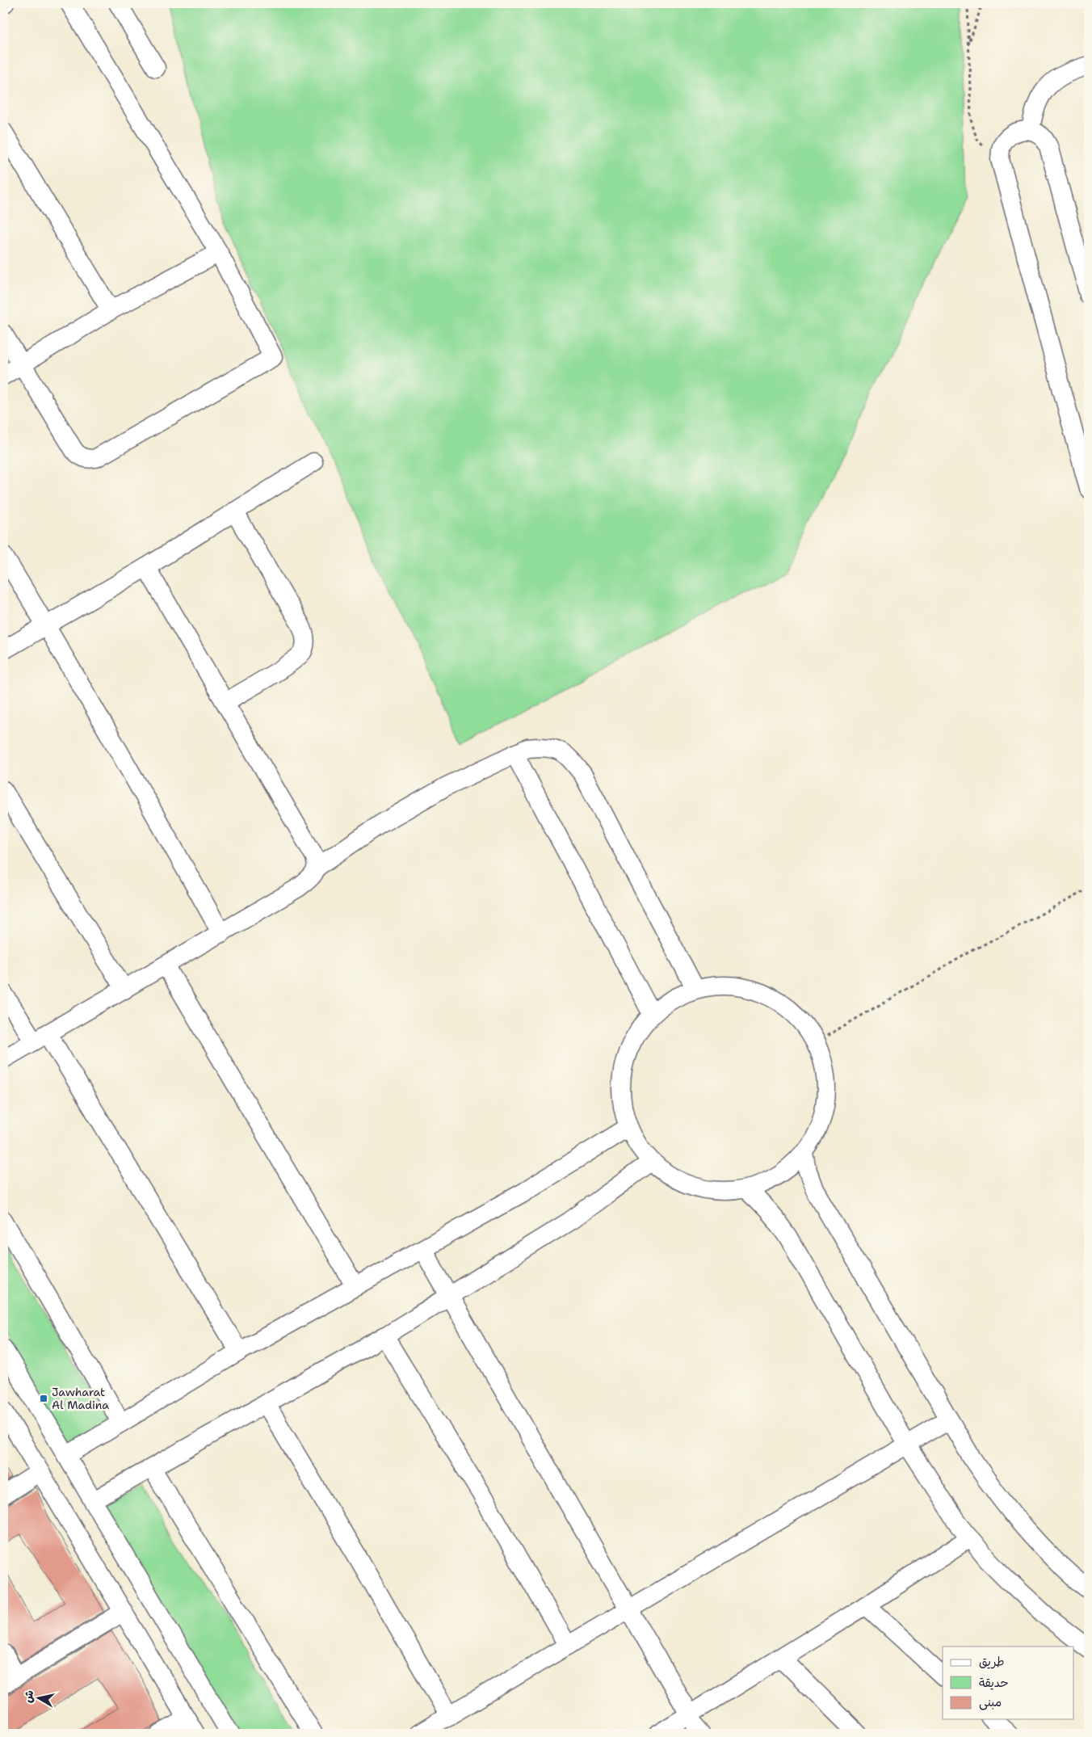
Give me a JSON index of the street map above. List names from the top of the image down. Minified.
{"places":{"transit":["Jawharat Al Madina"]},"legend":["طريق","حديقة","مبنى"],"north":"left"}
